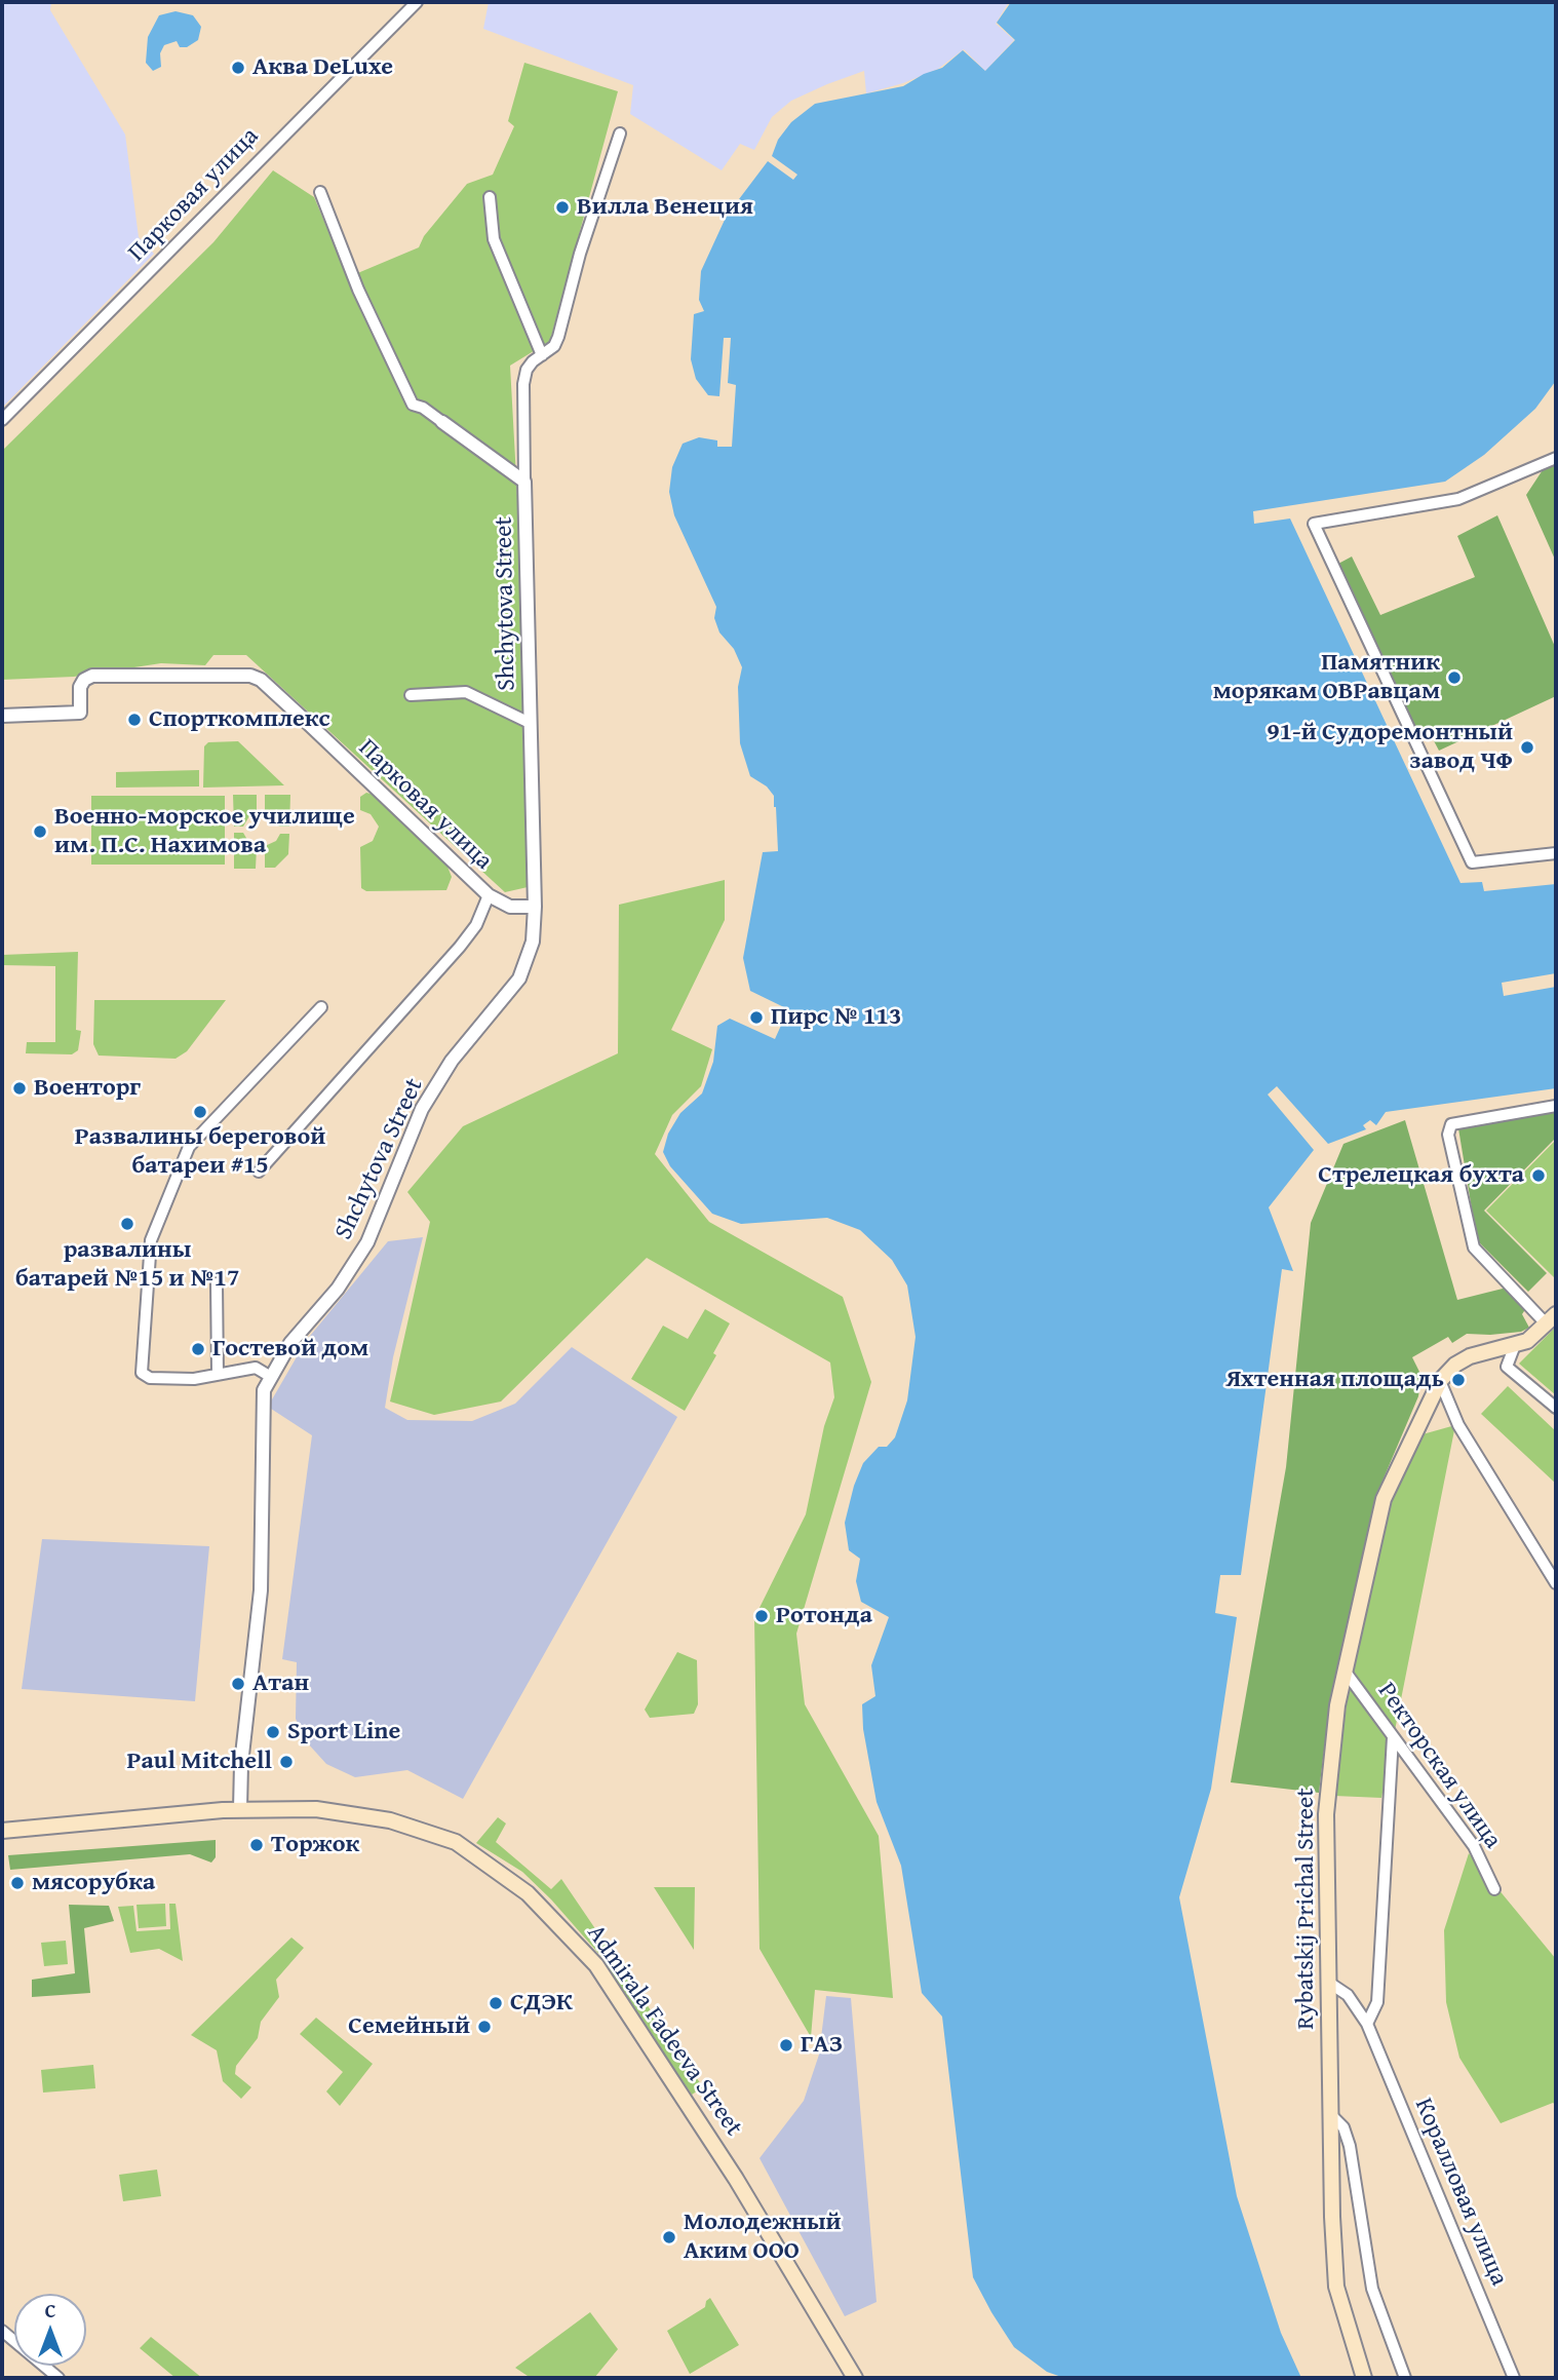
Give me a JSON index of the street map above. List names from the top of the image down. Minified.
{"streets":{"main road":["Rybatskij Prichal Street","Admirala Fadeeva Street"],"street":["Парковая улица","Shchytova Street","Ректорская улица","Коралловая улица"]},"crossings":[["Парковая улица","Shchytova Street"],["Shchytova Street","Admirala Fadeeva Street"],["Ректорская улица","Rybatskij Prichal Street"],["Rybatskij Prichal Street","Коралловая улица"]],"places":["Аква DeLuxe","Вилла Венеция","Памятник морякам ОВРавцам","Спорткомплекс","91-й Судоремонтный завод ЧФ","Военно-морское училище им. П.С. Нахимова","Пирс № 113","Военторг","Развалины береговой батареи #15","Стрелецкая бухта","развалины батарей №15 и №17","Гостевой дом","Яхтенная площадь","Ротонда","Атан","Sport Line","Paul Mitchell","Торжок","мясорубка","СДЭК","Семейный","ГАЗ","Молодежный Аким ООО"],"north":"top"}
